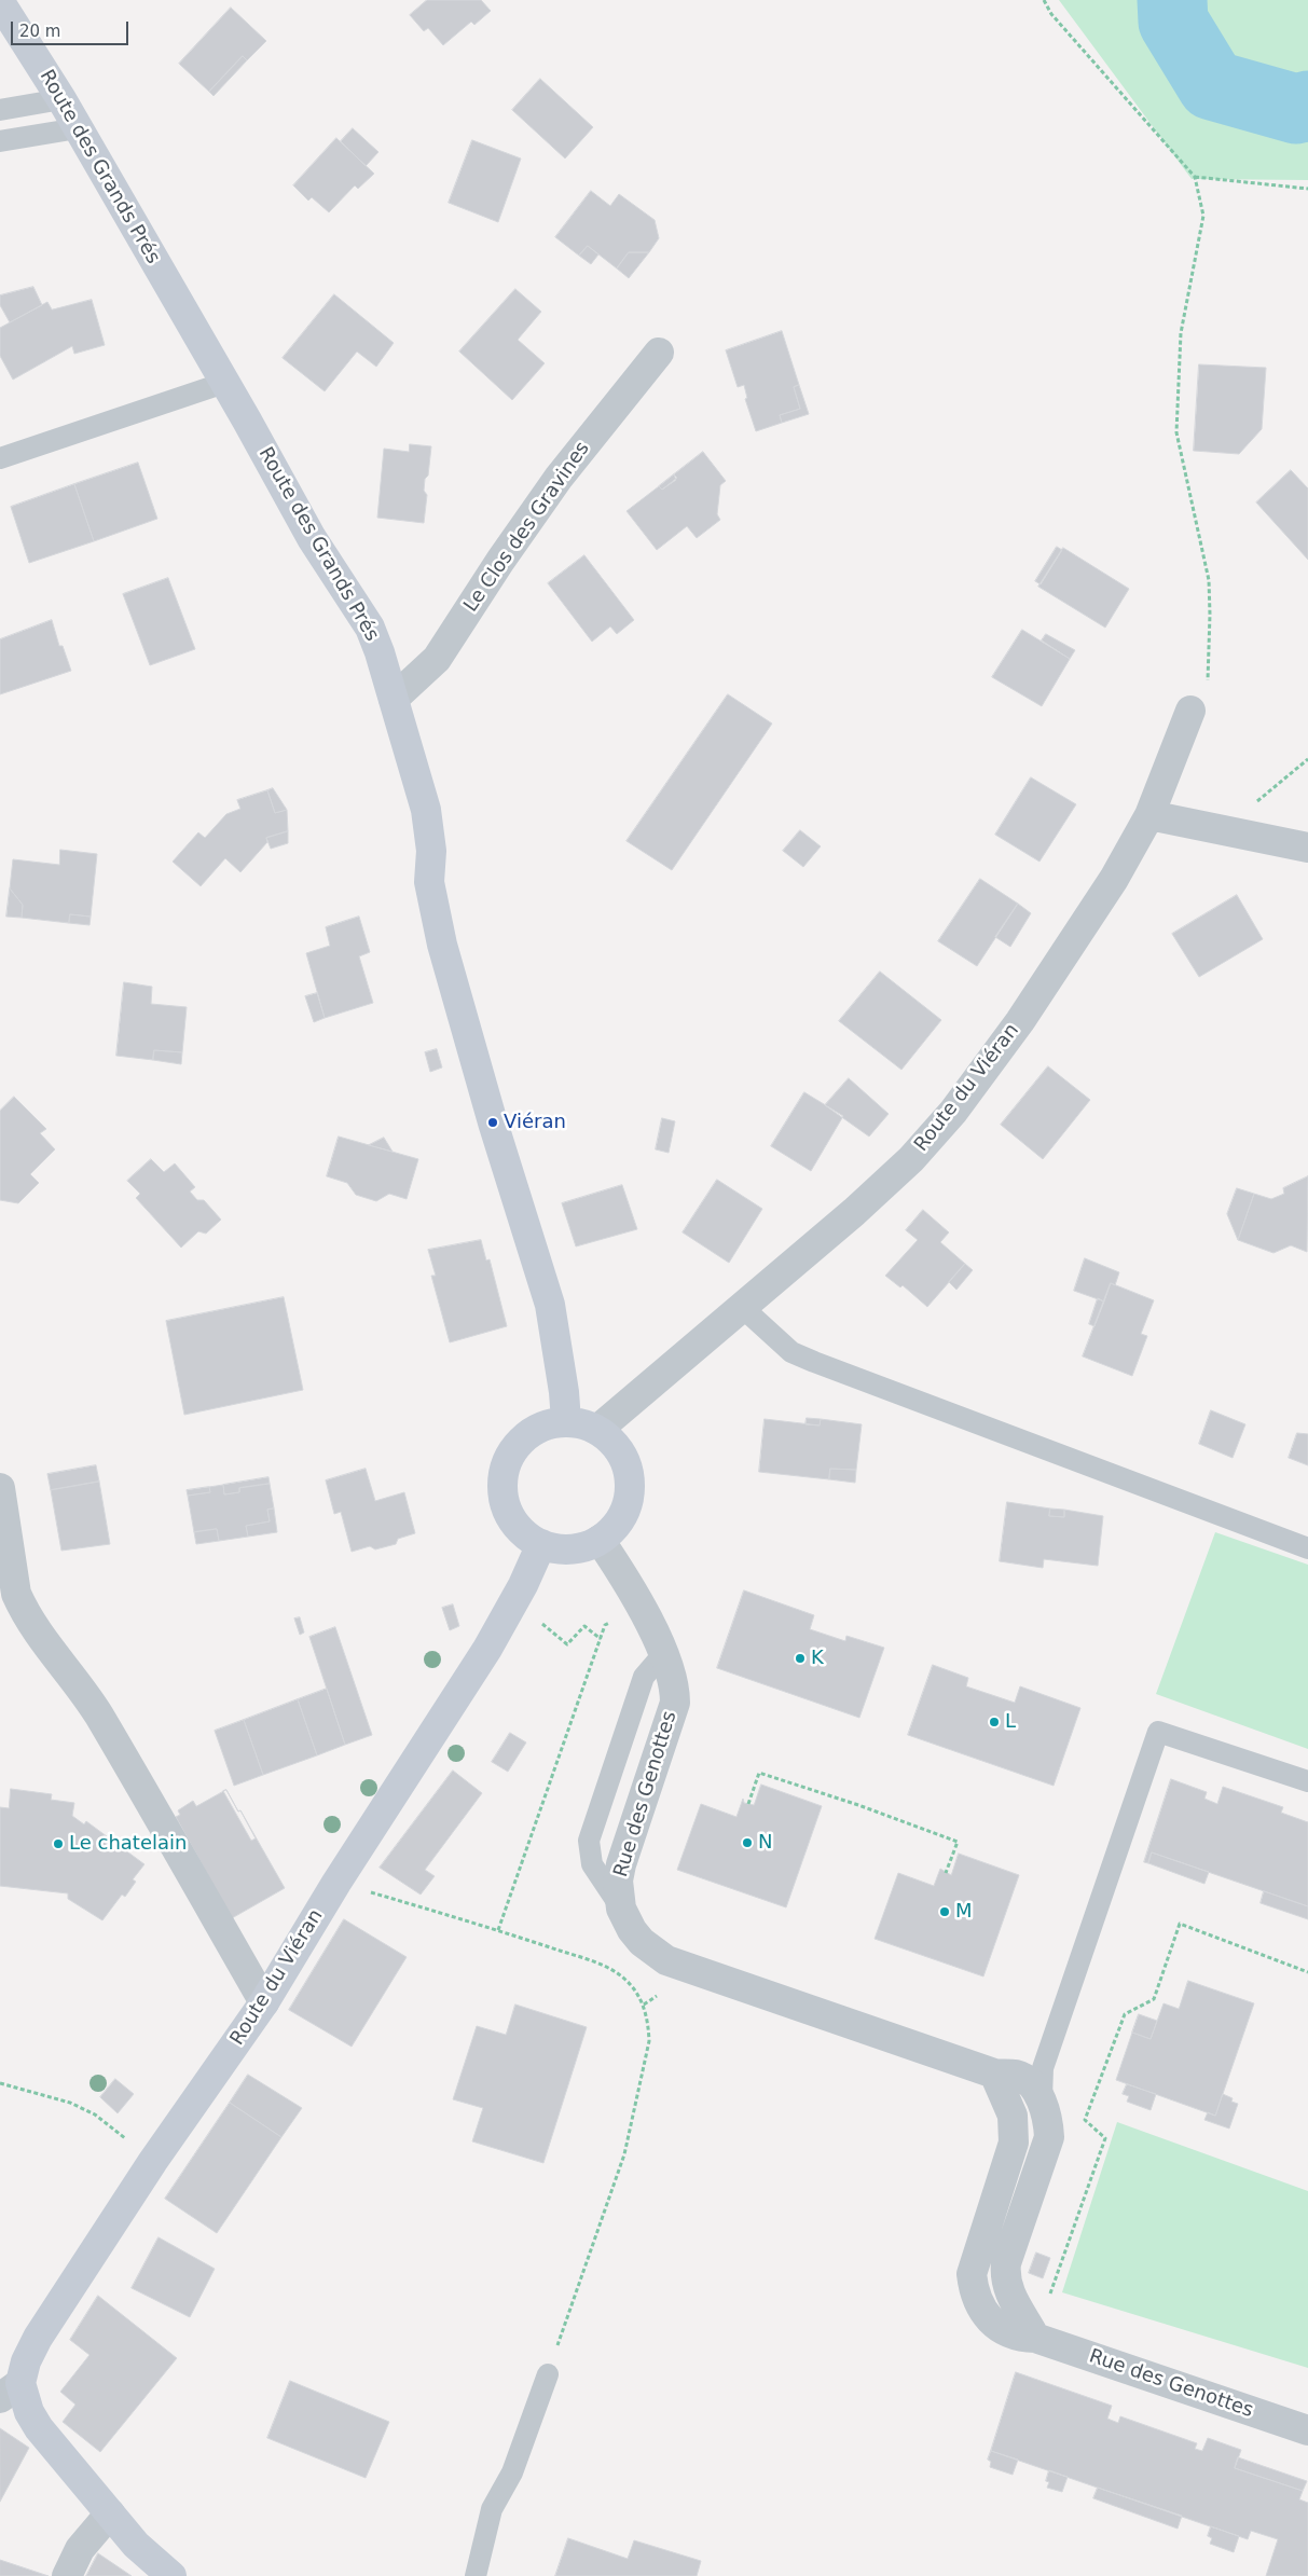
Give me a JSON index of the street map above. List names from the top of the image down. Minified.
{"streets":{"street":["Route des Grands Prés","Le Clos des Gravines","Route du Viéran","Rue des Genottes"]},"crossings":[["Route des Grands Prés","Le Clos des Gravines"],["Route des Grands Prés","Route du Viéran"],["Route des Grands Prés","Rue des Genottes"],["Route du Viéran","Rue des Genottes"]],"places":["Viéran","K","L","N","Le chatelain","M"],"scale_bar":"20 m"}
